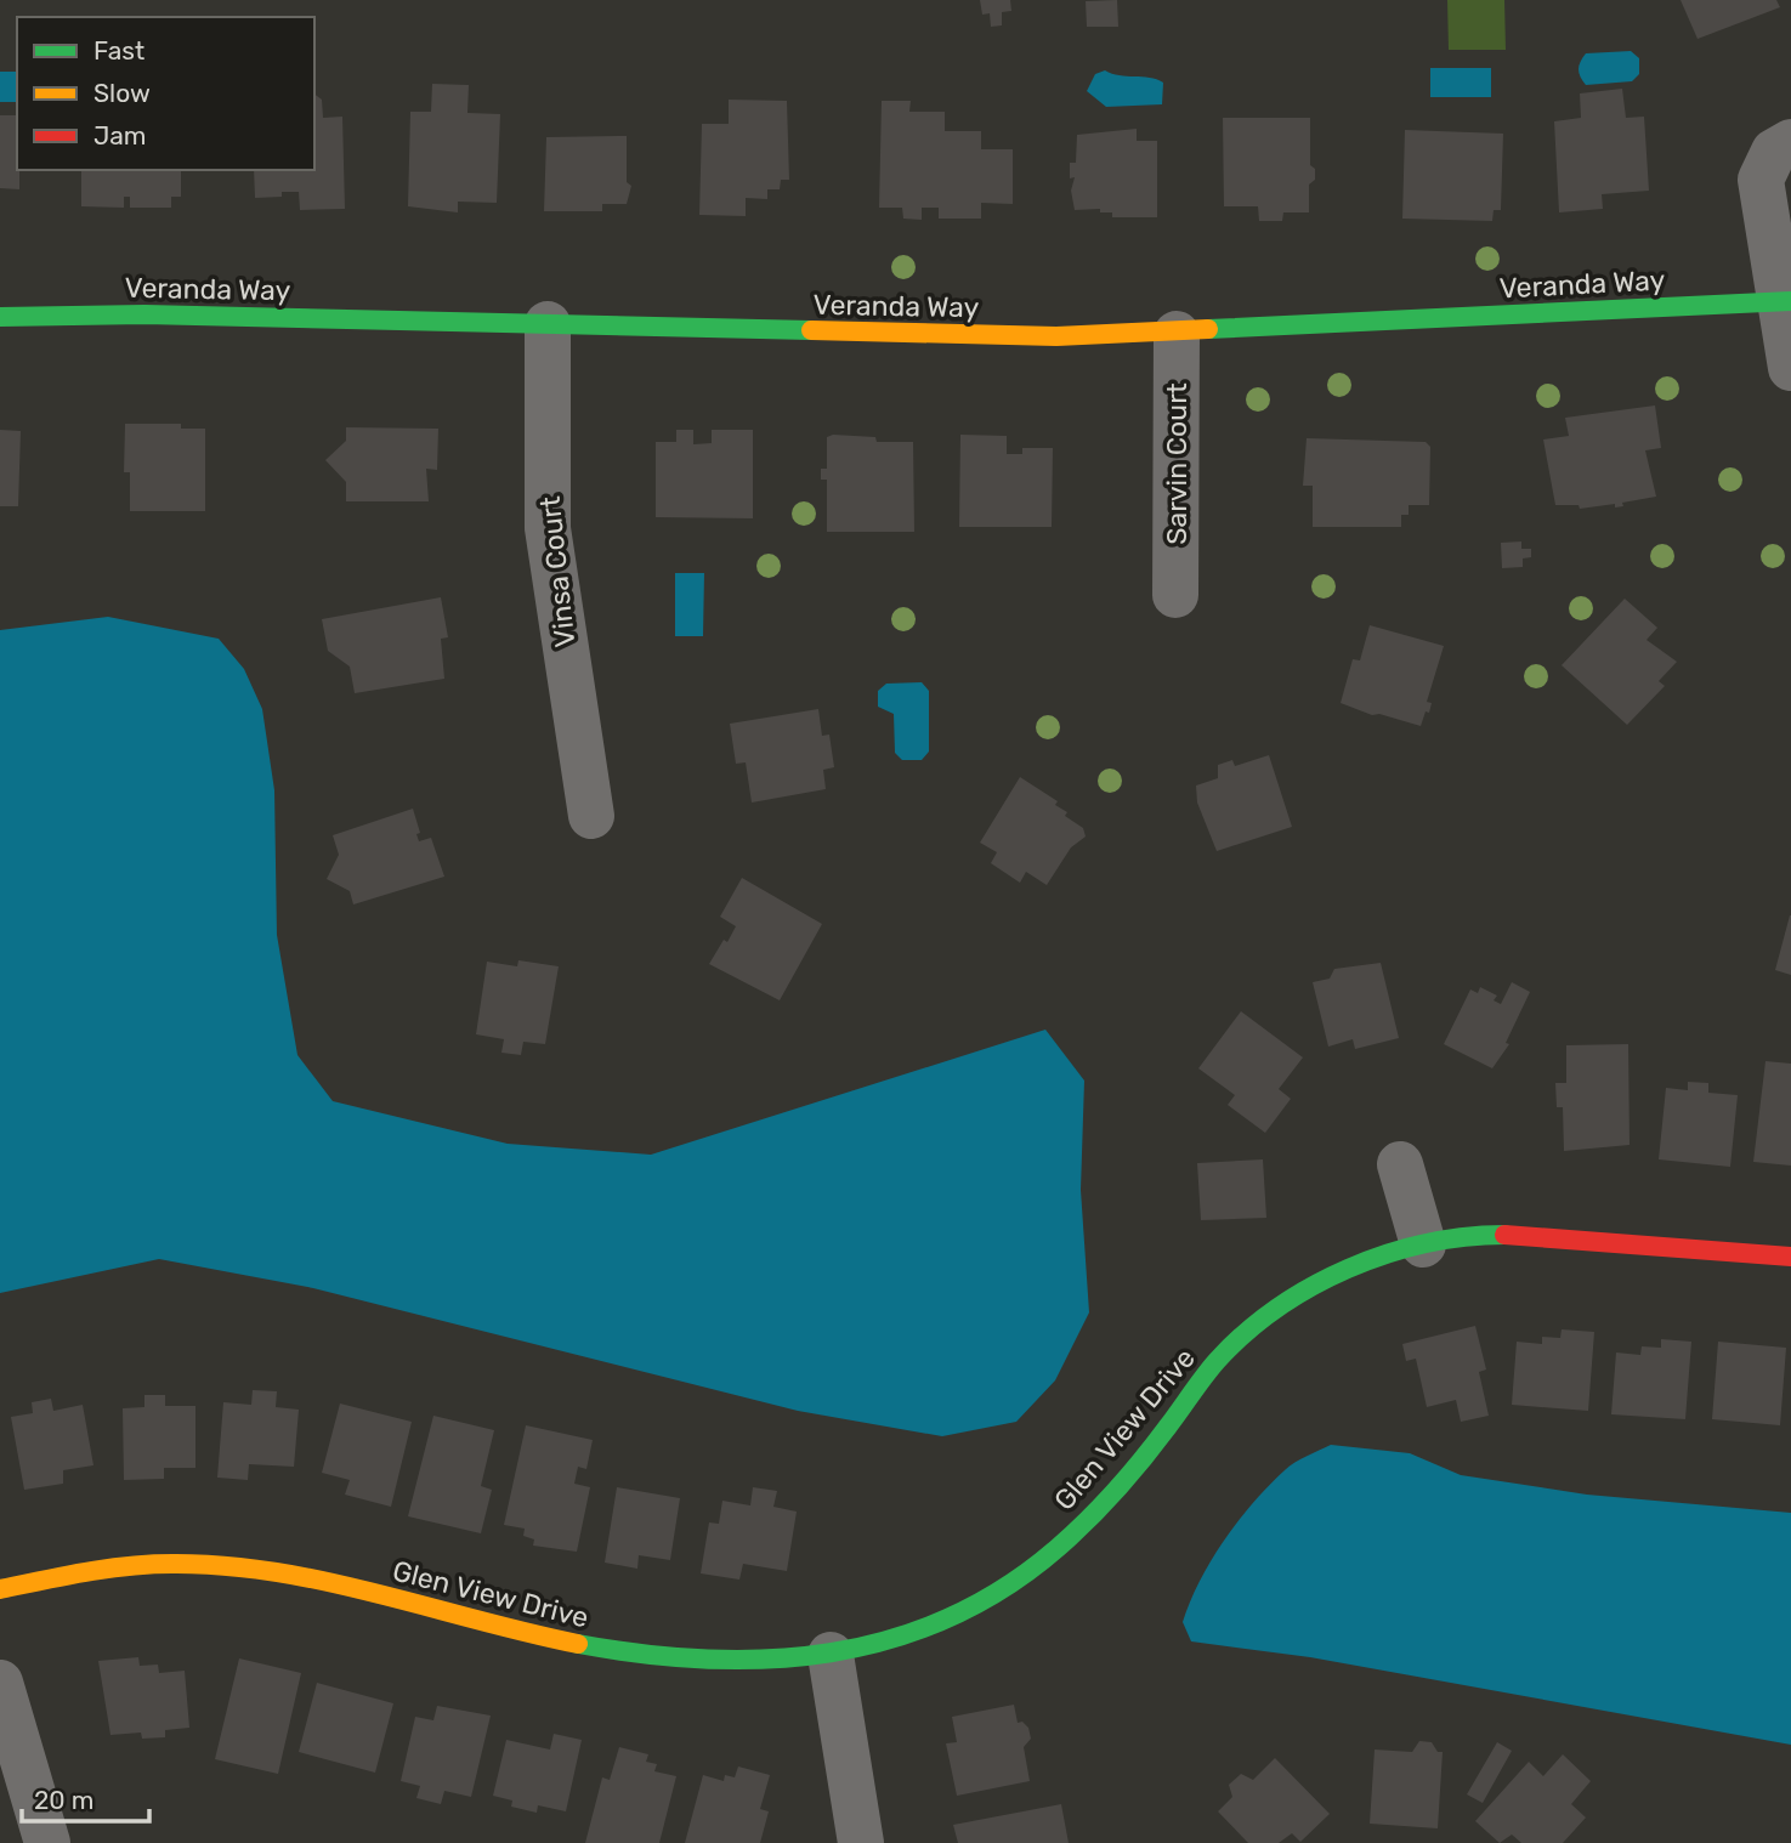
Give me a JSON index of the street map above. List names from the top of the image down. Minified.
{"streets":{"street":["Veranda Way","Sarvin Court","Vinsa Court","Glen View Drive"]},"crossings":[["Veranda Way","Sarvin Court"],["Veranda Way","Vinsa Court"]],"legend":["Fast","Slow","Jam"],"scale_bar":"20 m"}
